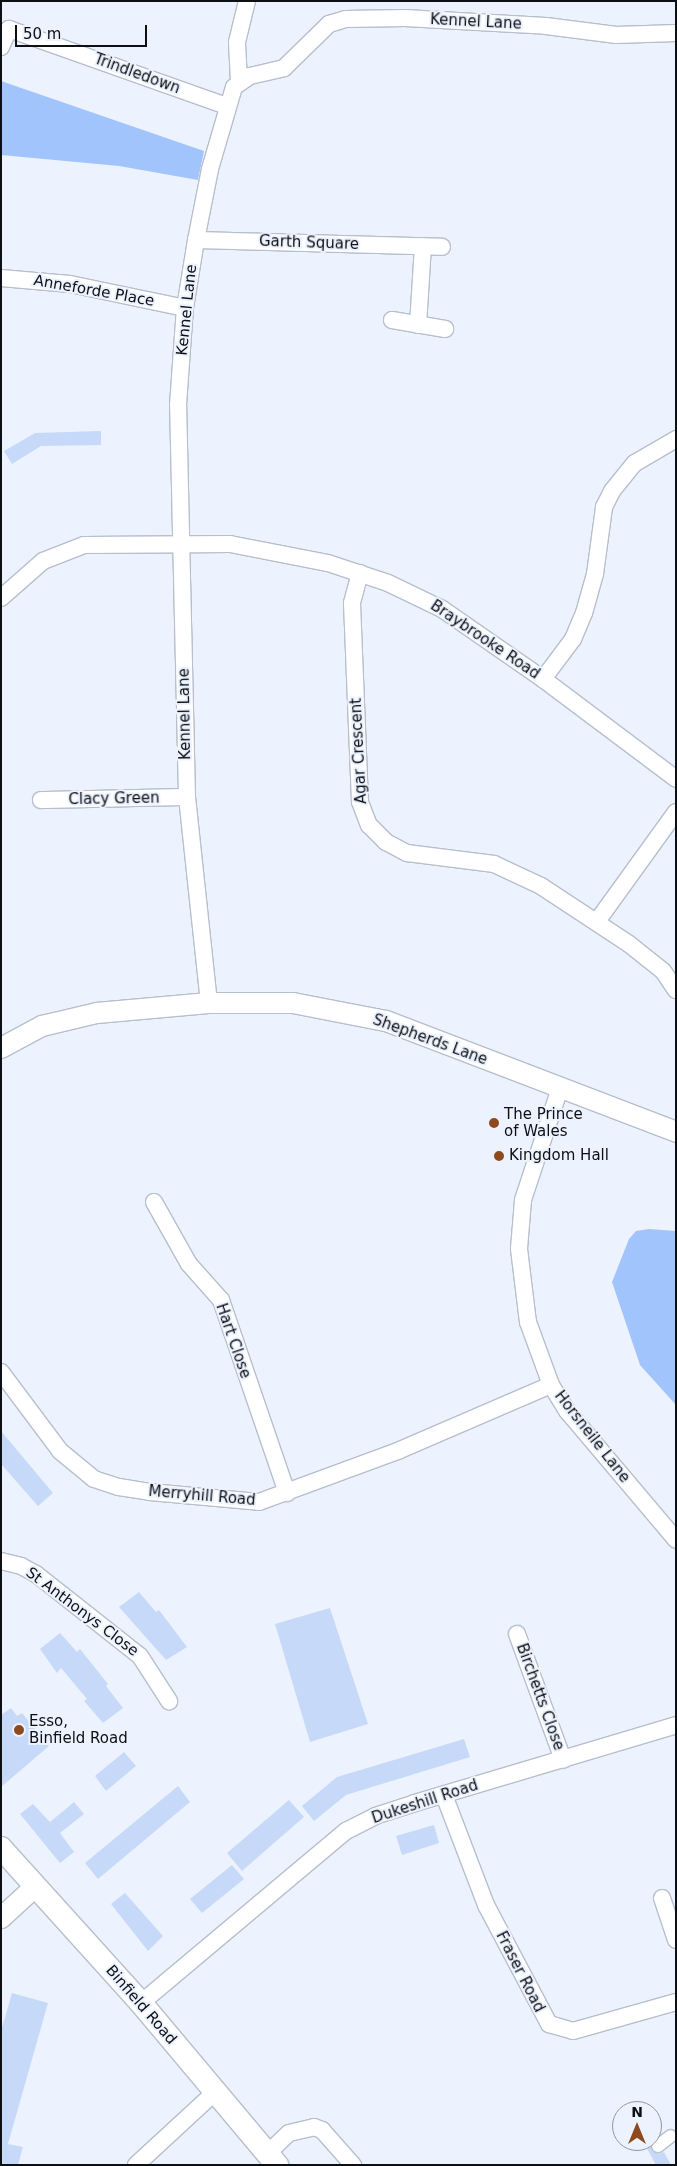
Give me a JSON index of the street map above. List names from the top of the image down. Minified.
{"streets":{"main road":["Binfield Road"],"street":["Kennel Lane","Trindledown","Garth Square","Anneforde Place","Braybrooke Road","Agar Crescent","Clacy Green","Shepherds Lane","Hart Close","Horsneile Lane","Merryhill Road","St Anthonys Close","Birchetts Close","Dukeshill Road","Fraser Road"]},"crossings":[["Kennel Lane","Trindledown"],["Kennel Lane","Garth Square"],["Kennel Lane","Anneforde Place"],["Kennel Lane","Braybrooke Road"],["Kennel Lane","Clacy Green"],["Kennel Lane","Shepherds Lane"],["Braybrooke Road","Agar Crescent"],["Shepherds Lane","Horsneile Lane"],["Hart Close","Merryhill Road"],["Horsneile Lane","Merryhill Road"],["Birchetts Close","Dukeshill Road"],["Dukeshill Road","Fraser Road"],["Dukeshill Road","Binfield Road"]],"places":["The Prince of Wales","Kingdom Hall","Esso, Binfield Road"],"scale_bar":"50 m","north":"top"}
